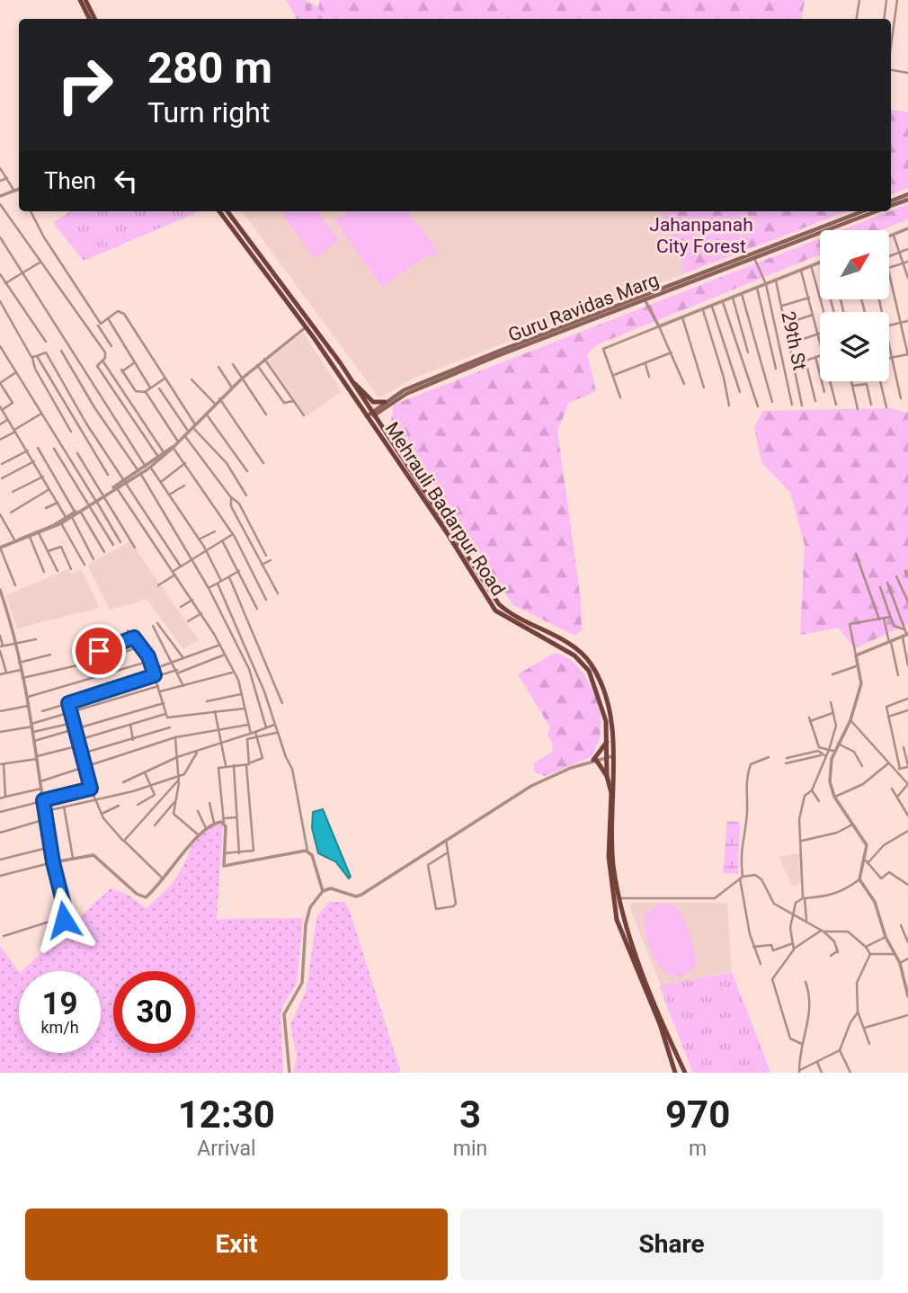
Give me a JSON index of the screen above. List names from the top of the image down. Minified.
{"streets":{"main road":["Guru Ravidas Marg","Mehrauli Badarpur Road"],"street":["29th St"]},"crossings":[["Guru Ravidas Marg","29th St"],["Guru Ravidas Marg","Mehrauli Badarpur Road"]],"parks":["Jahanpanah City Forest"],"north":"top right","page":{"turn":["280 m","Turn right"],"then":"Then","speed":"19 km/h","limit":"30","eta":["12:30","Arrival","3","min","970","m"],"buttons":["Exit","Share"]}}
